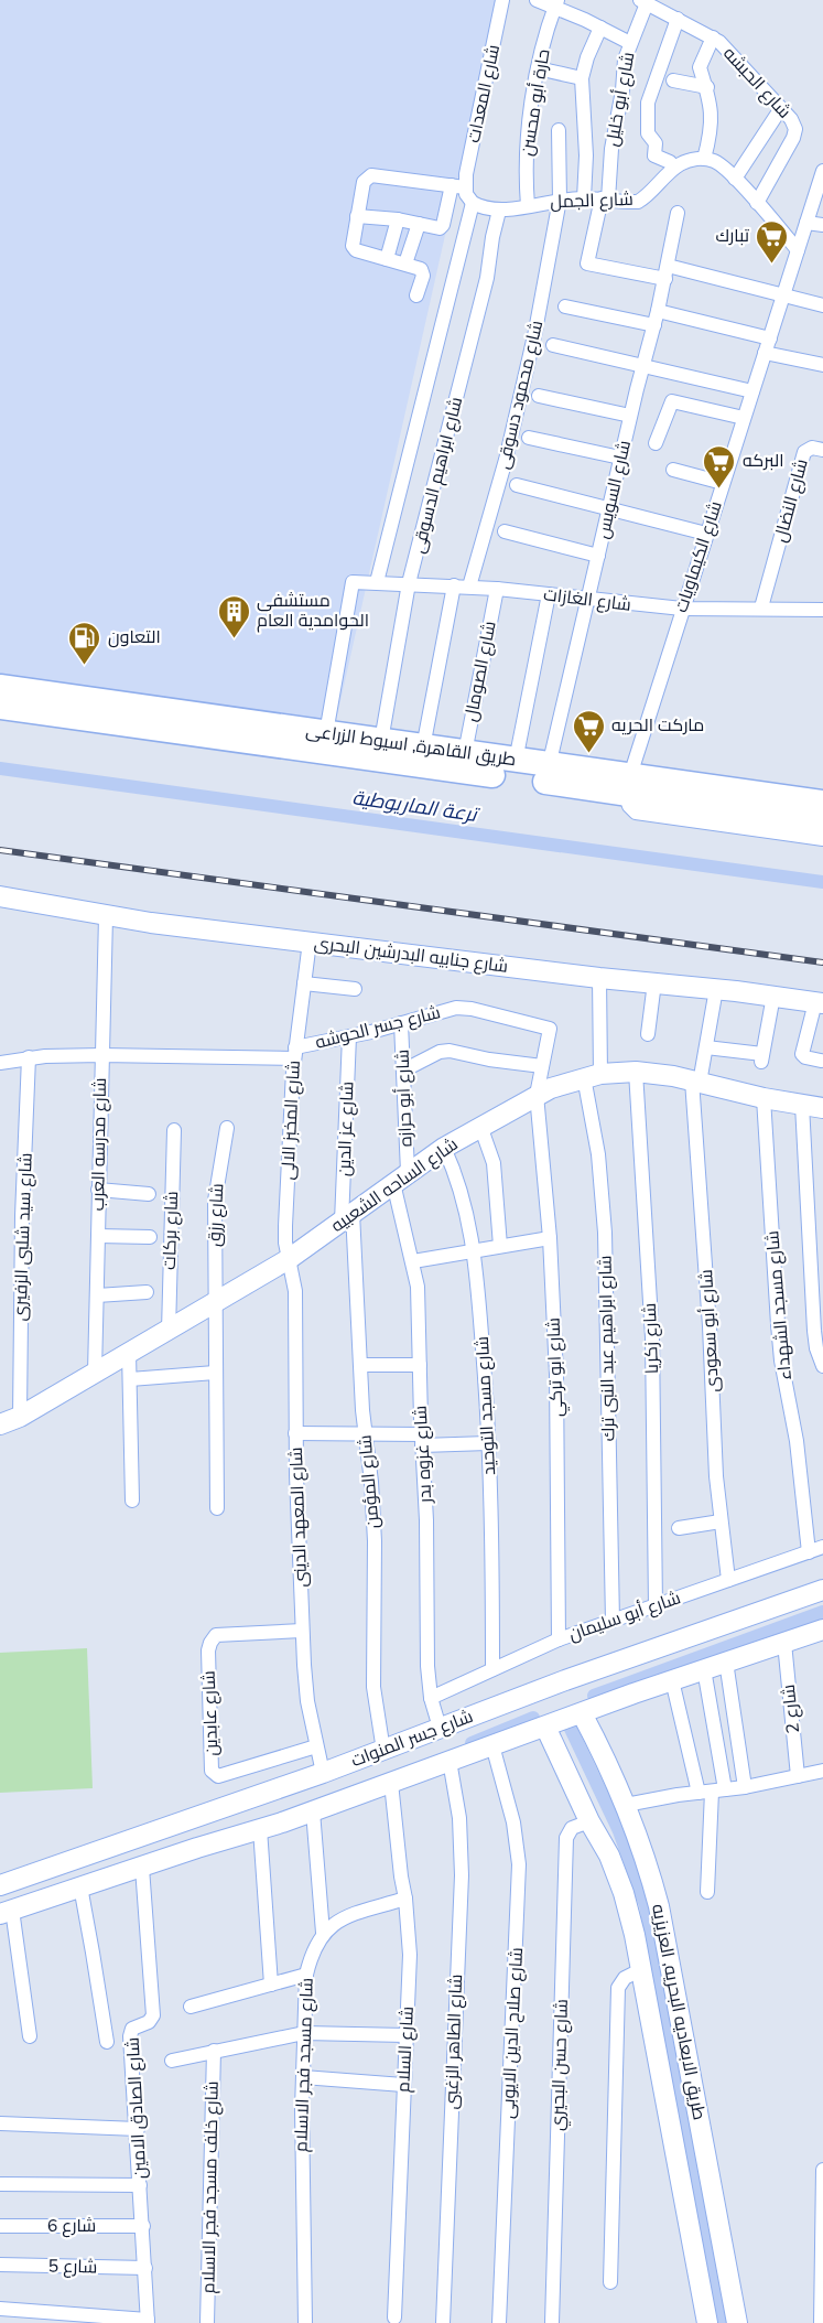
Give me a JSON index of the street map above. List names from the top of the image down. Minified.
{"streets":{"highway":["طريق القاهرة, اسيوط الزراعى"],"street":["شارع الحبشه","شارع المعدات","شارع أبو خليل","حارة أبو محسن","شارع الجمل","شارع محمود دسوقى","شارع ابراهيم الدسوقى","شارع السويس","شارع النضال","شارع الكيماويات","شارع الغازات","شارع الصومال","شارع جنابيه البدرشين البحرى","شارع جسر الحوشه","شارع أبو حرازه","شارع المخبز الالى","شارع عز الدين","شارع مدرسه العرب","شارع الساحه الشعبيه","شارع رزق","شارع بركات","شارع سيد شلبى الزفيرى","شارع مسجد الشهداء","شارع أبو سعودى","شارع زكريا","شارع ابراهيم عبد النبى ترك","شارع ابو تركي","شارع مسجد التوحيد","شارع غزوه بدر","شارع المؤمن","شارع المعهد الدينى","شارع أبو سليمان","شارع 2","شارع عابدين","شارع جسر المنوات","طريق الابعاديه البحريه, العزيزيه","شارع صلاح الدين الايوبى","شارع الطاهر الزغبى","شارع السلام","شارع مسجد فجر الاسلام","شارع حسن البحيري","شارع الصادق الامين","شارع خلف مسجد فجر الاسلام","شارع 6","شارع 5"]},"crossings":[["شارع الحبشه","شارع أبو خليل"],["شارع أبو خليل","شارع الجمل"],["شارع أبو خليل","شارع السويس"],["حارة أبو محسن","شارع الجمل"],["شارع الجمل","شارع محمود دسوقى"],["شارع الجمل","شارع ابراهيم الدسوقى"],["شارع محمود دسوقى","شارع الغازات"],["شارع ابراهيم الدسوقى","شارع الغازات"],["شارع ابراهيم الدسوقى","طريق القاهرة, اسيوط الزراعى"],["شارع السويس","شارع الغازات"],["شارع السويس","طريق القاهرة, اسيوط الزراعى"],["شارع النضال","شارع الغازات"],["شارع الكيماويات","شارع الغازات"],["شارع الكيماويات","طريق القاهرة, اسيوط الزراعى"],["شارع الغازات","شارع الصومال"],["شارع الغازات","طريق القاهرة, اسيوط الزراعى"],["شارع الصومال","طريق القاهرة, اسيوط الزراعى"],["شارع جنابيه البدرشين البحرى","شارع المخبز الالى"],["شارع جنابيه البدرشين البحرى","شارع مدرسه العرب"],["شارع جنابيه البدرشين البحرى","شارع أبو سعودى"],["شارع جنابيه البدرشين البحرى","شارع ابراهيم عبد النبى ترك"],["شارع جسر الحوشه","شارع أبو حرازه"],["شارع جسر الحوشه","شارع المخبز الالى"],["شارع جسر الحوشه","شارع عز الدين"],["شارع جسر الحوشه","شارع مدرسه العرب"],["شارع جسر الحوشه","شارع الساحه الشعبيه"],["شارع جسر الحوشه","شارع سيد شلبى الزفيرى"],["شارع جسر الحوشه","شارع ابو تركي"],["شارع أبو حرازه","شارع الساحه الشعبيه"],["شارع أبو حرازه","شارع غزوه بدر"],["شارع المخبز الالى","شارع الساحه الشعبيه"],["شارع المخبز الالى","شارع المعهد الدينى"],["شارع عز الدين","شارع الساحه الشعبيه"],["شارع عز الدين","شارع المؤمن"],["شارع مدرسه العرب","شارع الساحه الشعبيه"],["شارع الساحه الشعبيه","شارع رزق"],["شارع الساحه الشعبيه","شارع بركات"],["شارع الساحه الشعبيه","شارع سيد شلبى الزفيرى"],["شارع الساحه الشعبيه","شارع مسجد الشهداء"],["شارع الساحه الشعبيه","شارع أبو سعودى"],["شارع الساحه الشعبيه","شارع زكريا"],["شارع الساحه الشعبيه","شارع ابراهيم عبد النبى ترك"],["شارع الساحه الشعبيه","شارع ابو تركي"],["شارع الساحه الشعبيه","شارع مسجد التوحيد"],["شارع الساحه الشعبيه","شارع غزوه بدر"],["شارع الساحه الشعبيه","شارع المؤمن"],["شارع الساحه الشعبيه","شارع المعهد الدينى"],["شارع مسجد الشهداء","شارع أبو سليمان"],["شارع أبو سعودى","شارع أبو سليمان"],["شارع زكريا","شارع أبو سليمان"],["شارع ابراهيم عبد النبى ترك","شارع أبو سليمان"],["شارع ابو تركي","شارع أبو سليمان"],["شارع مسجد التوحيد","شارع أبو سليمان"],["شارع غزوه بدر","شارع أبو سليمان"],["شارع غزوه بدر","شارع جسر المنوات"],["شارع المؤمن","شارع جسر المنوات"],["شارع المعهد الدينى","شارع عابدين"],["شارع المعهد الدينى","شارع جسر المنوات"],["شارع 2","شارع جسر المنوات"],["شارع جسر المنوات","طريق الابعاديه البحريه, العزيزيه"],["شارع جسر المنوات","شارع صلاح الدين الايوبى"],["شارع جسر المنوات","شارع الطاهر الزغبى"],["شارع جسر المنوات","شارع السلام"],["شارع جسر المنوات","شارع الصادق الامين"],["طريق الابعاديه البحريه, العزيزيه","شارع حسن البحيري"],["شارع الصادق الامين","شارع 6"],["شارع الصادق الامين","شارع 5"]],"water":["ترعة الماريوطية"],"places":{"supermarket":["تبارك","البركه","ماركت الحريه"],"building":["مستشفى الحوامدية العام"],"fuel station":["التعاون"]}}
